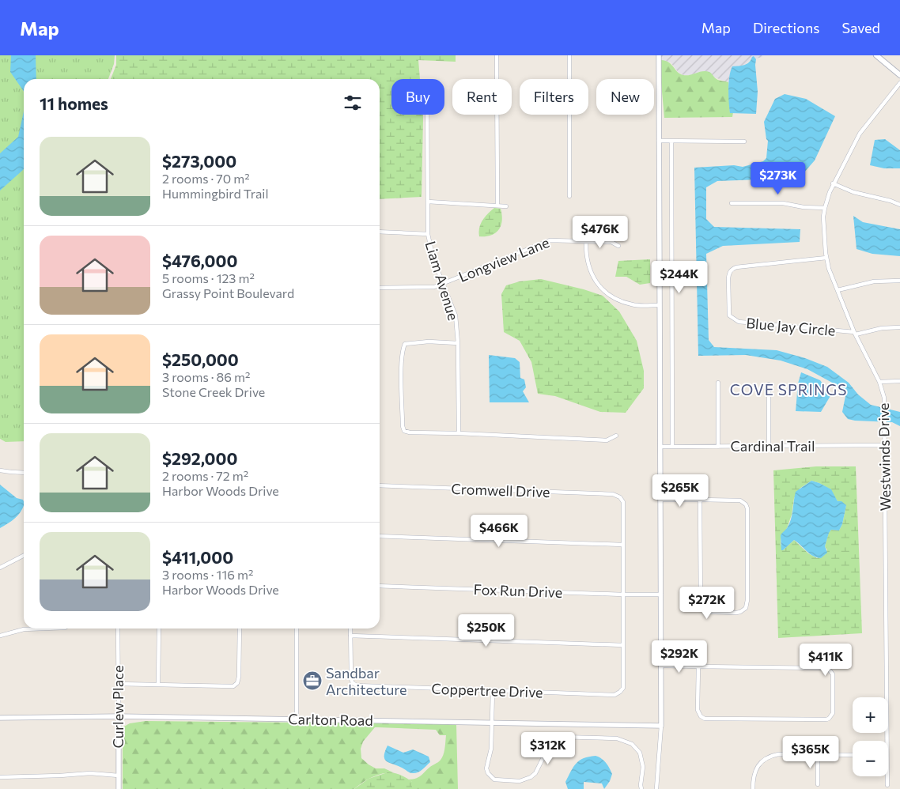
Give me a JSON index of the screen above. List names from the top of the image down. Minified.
{"streets":{"street":["Longview Lane","Liam Avenue","Blue Jay Circle","Cardinal Trail","Westwinds Drive","Cromwell Drive","Fox Run Drive","Coppertree Drive","Curlew Place","Carlton Road"]},"crossings":[["Longview Lane","Liam Avenue"],["Blue Jay Circle","Westwinds Drive"],["Cardinal Trail","Westwinds Drive"],["Curlew Place","Carlton Road"]],"districts":["COVE SPRINGS"],"places":{"office":["Sandbar Architecture"]},"page":{"header":"Map","nav":["Map","Directions","Saved"],"chip":["Buy","Rent","Filters","New"],"heading":"11 homes","list":[{"name":"$273,000","note":"2 rooms · 70 m² · Hummingbird Trail"},{"name":"$476,000","note":"5 rooms · 123 m² · Grassy Point Boulevard"},{"name":"$250,000","note":"3 rooms · 86 m² · Stone Creek Drive"},{"name":"$292,000","note":"2 rooms · 72 m² · Harbor Woods Drive"},{"name":"$411,000","note":"3 rooms · 116 m² · Harbor Woods Drive"}],"price":["$273K","$476K","$244K","$265K","$466K","$272K","$250K","$292K","$411K","$312K","$365K"],"map_buttons":["+","−"]}}
